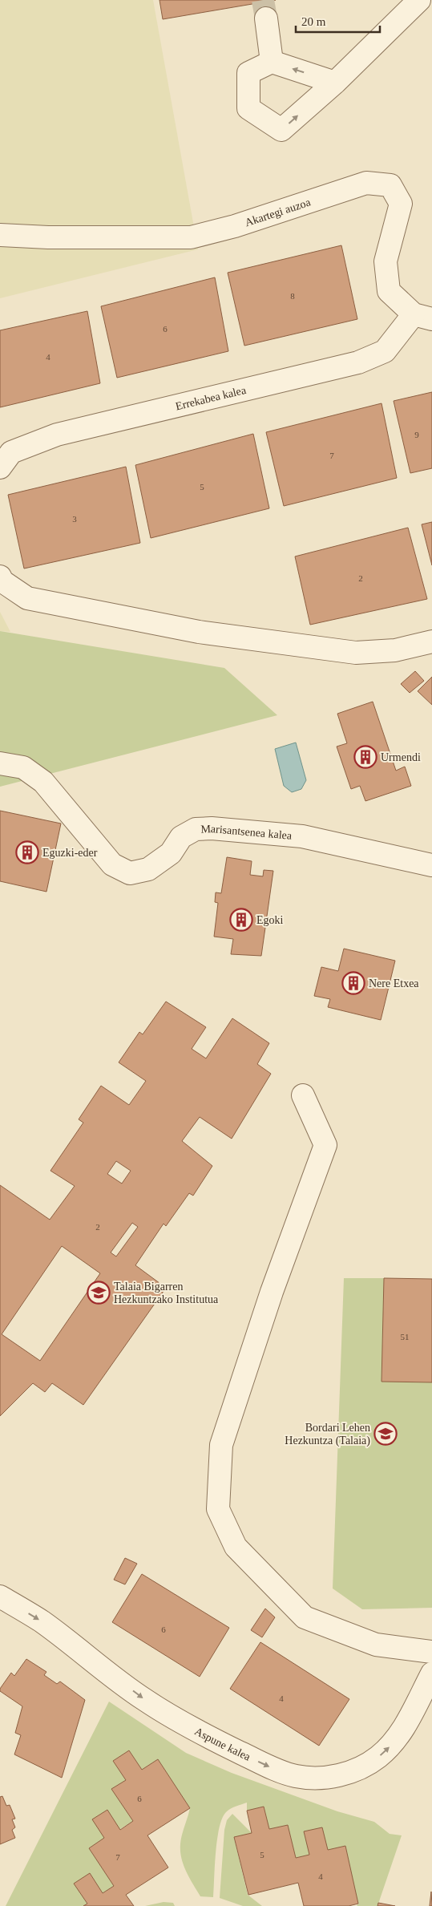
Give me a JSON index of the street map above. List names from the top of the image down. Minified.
{"streets":{"street":["Akartegi auzoa","Errekabea kalea","Marisantsenea kalea","Aspune kalea"]},"crossings":[["Akartegi auzoa","Errekabea kalea"]],"one_way":["Aspune kalea"],"places":{"building":["Urmendi","Eguzki-eder","Egoki","Nere Etxea"],"school or university":["Talaia Bigarren Hezkuntzako Institutua","Bordari Lehen Hezkuntza (Talaia)"]},"house_numbers":["8","6","4","9","7","5","3","2","2","51","6","4","6","5","7","4"],"scale_bar":"20 m"}
